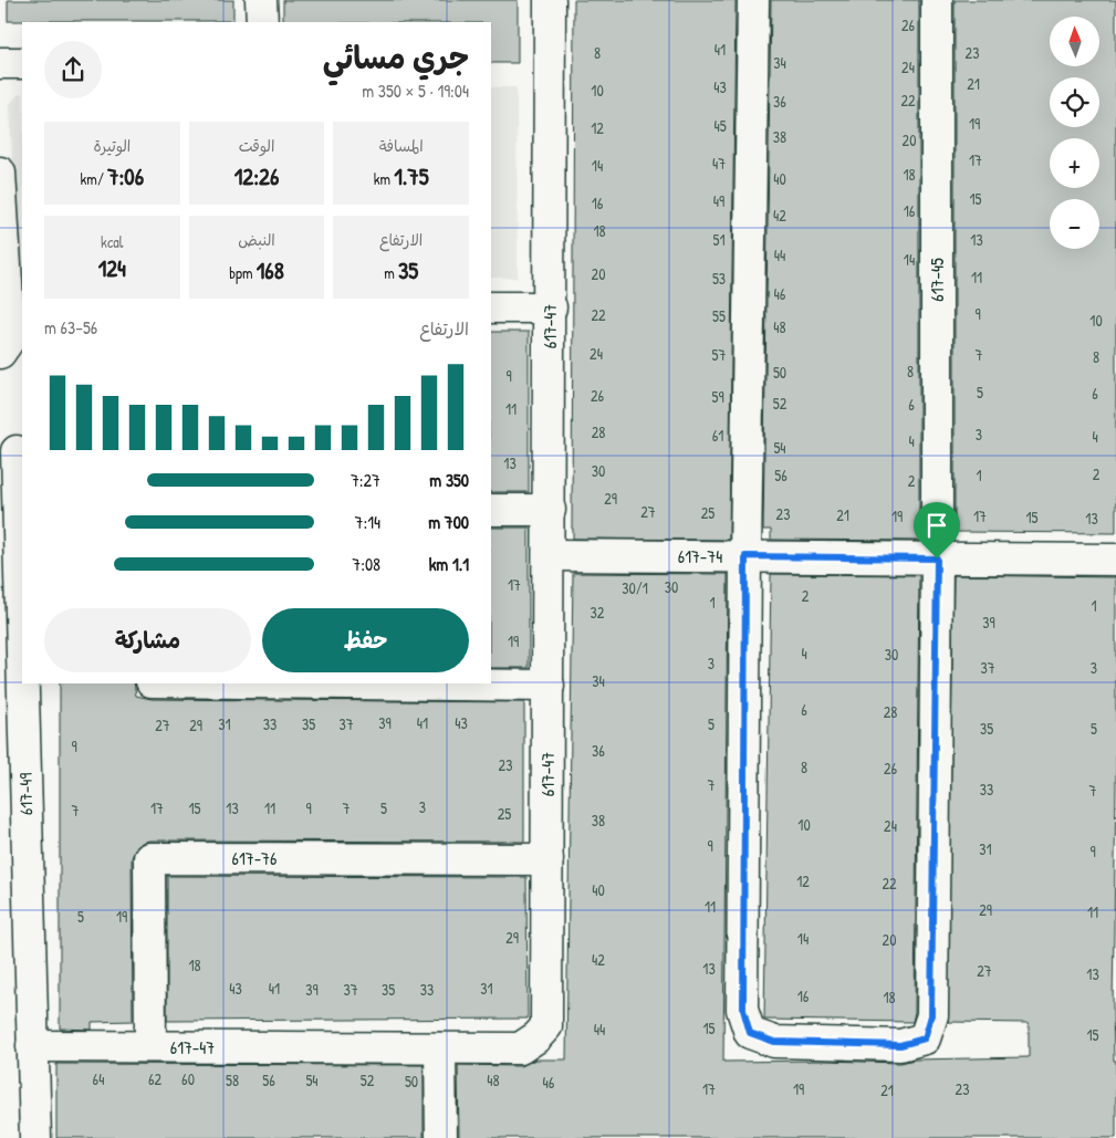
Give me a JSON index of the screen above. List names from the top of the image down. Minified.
{"streets":{"street":["617-45","617-47","617-74","617-49","617-76"]},"crossings":[["617-45","617-74"],["617-47","617-74"],["617-47","617-49"],["617-47","617-76"]],"house_numbers":["26","41","8","23","34","24","21","43","10","22","36","19","45","12","38","20","17","47","14","18","40","15","49","16","16","42","18","51","13","44","14","20","11","53","46","9","22","55","10","48","24","57","7","8","8","50","9","5","6","26","59","52","6","11","28","3","61","4","4","54","13","30","2","56","1","2","29","27","25","23","21","19","17","15","13","17","30","30/1","2","1","1","32","39","19","4","30","3","37","3","34","6","28","39","41","43","31","33","35","37","5","27","29","35","5","9","36","23","8","26","7","33","7","3","17","15","13","11","9","7","5","7","25","38","10","24","9","31","9","12","22","40","11","29","11","5","19","29","14","20","42","18","13","27","13","43","41","31","39","37","35","33","16","18","15","44","15","64","62","60","58","56","54","52","48","50","46","17","19","23","21"],"north":"top","page":{"map_buttons":["+","−"],"heading":["جري مسائي","19:04 · 5 × 350 m"],"stats":[["المسافة","1.75 km"],["الوقت","12:26"],["الوتيرة","7:06 /km"],["الارتفاع","35 m"],["النبض","168 bpm"],["kcal","124"]],"chart":["الارتفاع","56–63 m"],"list":[{"name":"350 m","note":"7:27"},{"name":"700 m","note":"7:14"},{"name":"1.1 km","note":"7:08"}],"buttons":["حفظ","مشاركة"]}}
